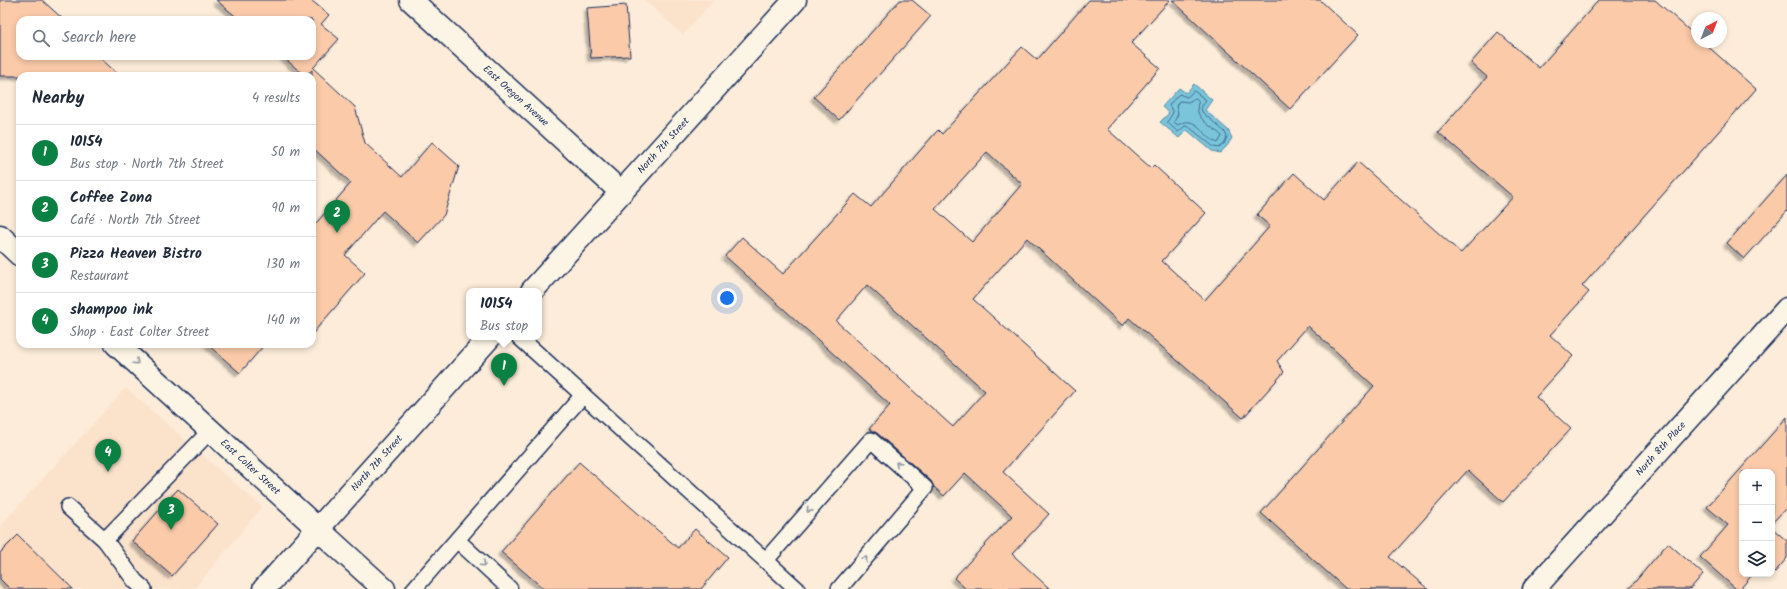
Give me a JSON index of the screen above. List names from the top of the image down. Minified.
{"streets":{"street":["East Oregon Avenue","North 7th Street","North 8th Place","East Colter Street"]},"crossings":[["East Oregon Avenue","North 7th Street"],["North 7th Street","East Colter Street"]],"north":"top right","page":{"search":"Search here","heading":["Nearby","4 results"],"list":[{"mark":"1","name":"10154","note":"Bus stop · North 7th Street","value":"50 m"},{"mark":"2","name":"Coffee Zona","note":"Café · North 7th Street","value":"90 m"},{"mark":"3","name":"Pizza Heaven Bistro","note":"Restaurant","value":"130 m"},{"mark":"4","name":"shampoo ink","note":"Shop · East Colter Street","value":"140 m"}],"pins":["2","1","4","3"],"popup":["10154","Bus stop"],"map_buttons":["+","−"]}}
